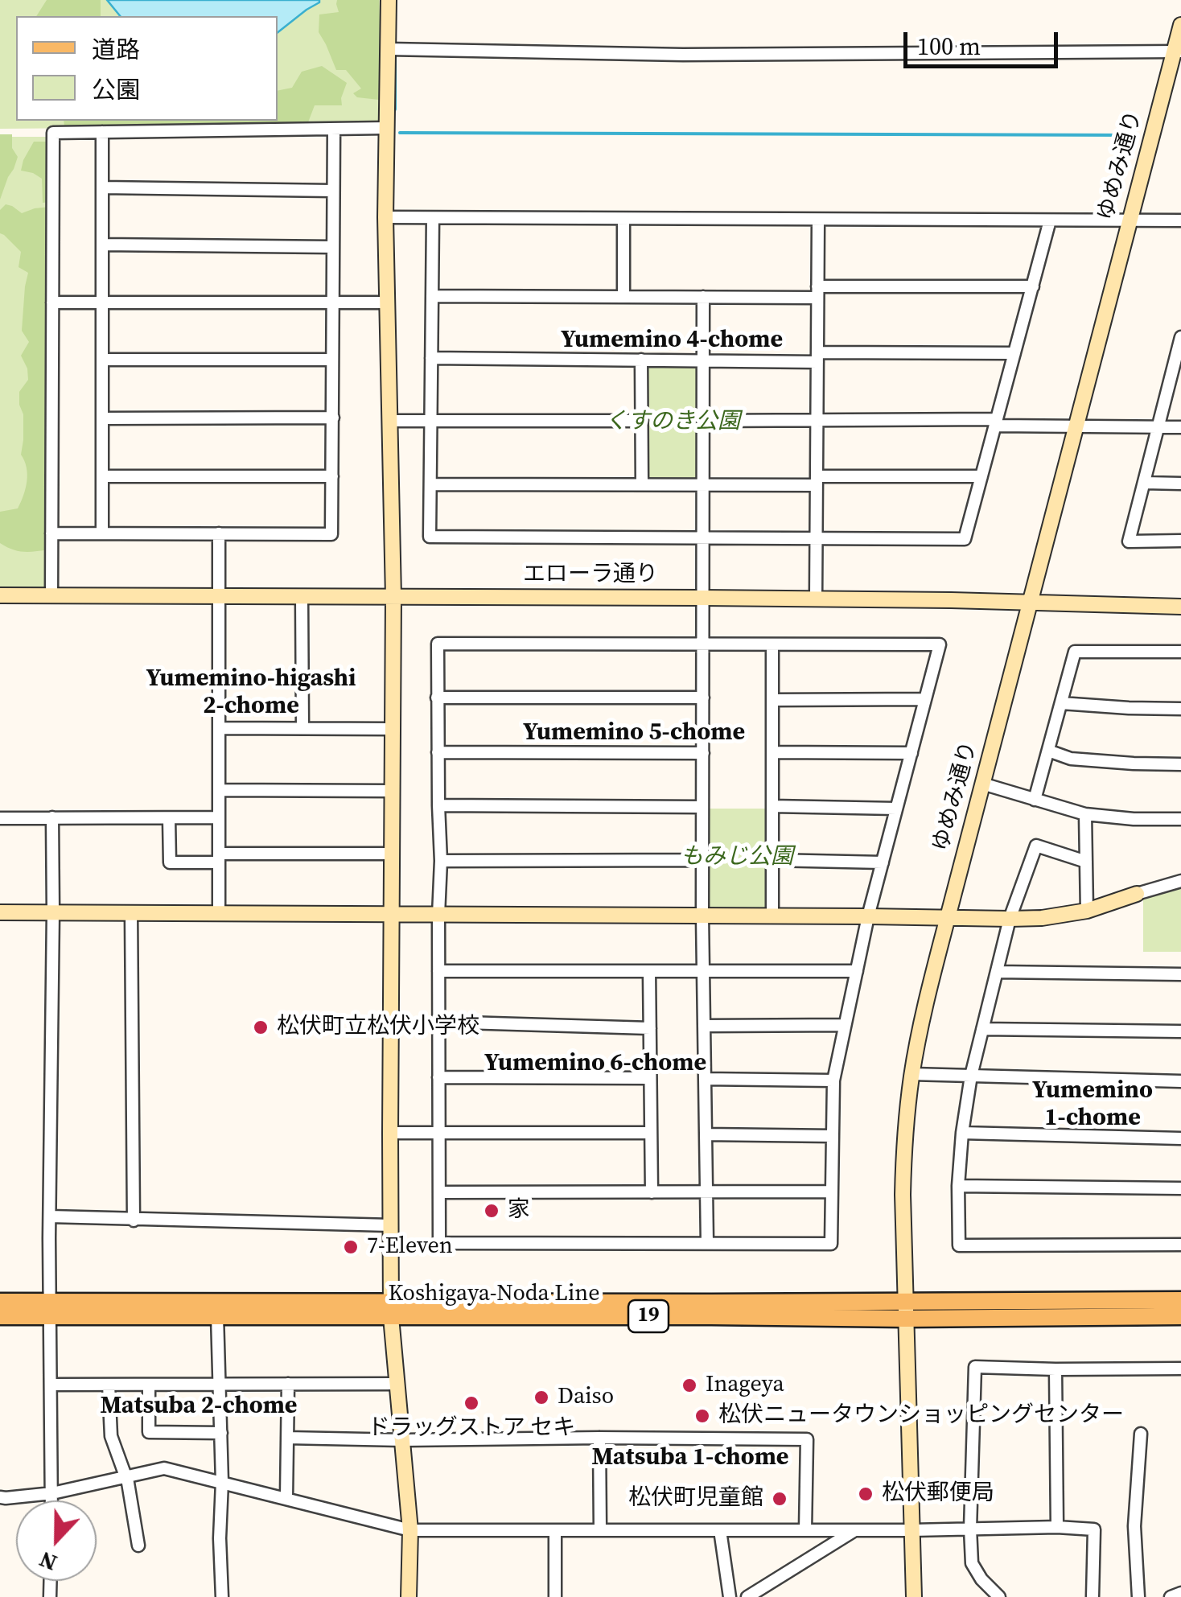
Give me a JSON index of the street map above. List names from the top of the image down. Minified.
{"streets":{"main road":["Koshigaya-Noda Line","19"],"street":["ゆめみ通り","エローラ通り"]},"crossings":[["ゆめみ通り","エローラ通り"],["ゆめみ通り","Koshigaya-Noda Line"]],"districts":["Yumemino 4-chome","Yumemino-higashi 2-chome","Yumemino 5-chome","Yumemino 6-chome","Yumemino 1-chome","Matsuba 2-chome","Matsuba 1-chome"],"parks":["くすのき公園","もみじ公園"],"places":["松伏町立松伏小学校","家","7-Eleven","Inageya","Daiso","ドラッグストア セキ","松伏ニュータウンショッピングセンター","松伏郵便局","松伏町児童館"],"legend":["道路","公園"],"scale_bar":"100 m","north":"bottom"}
